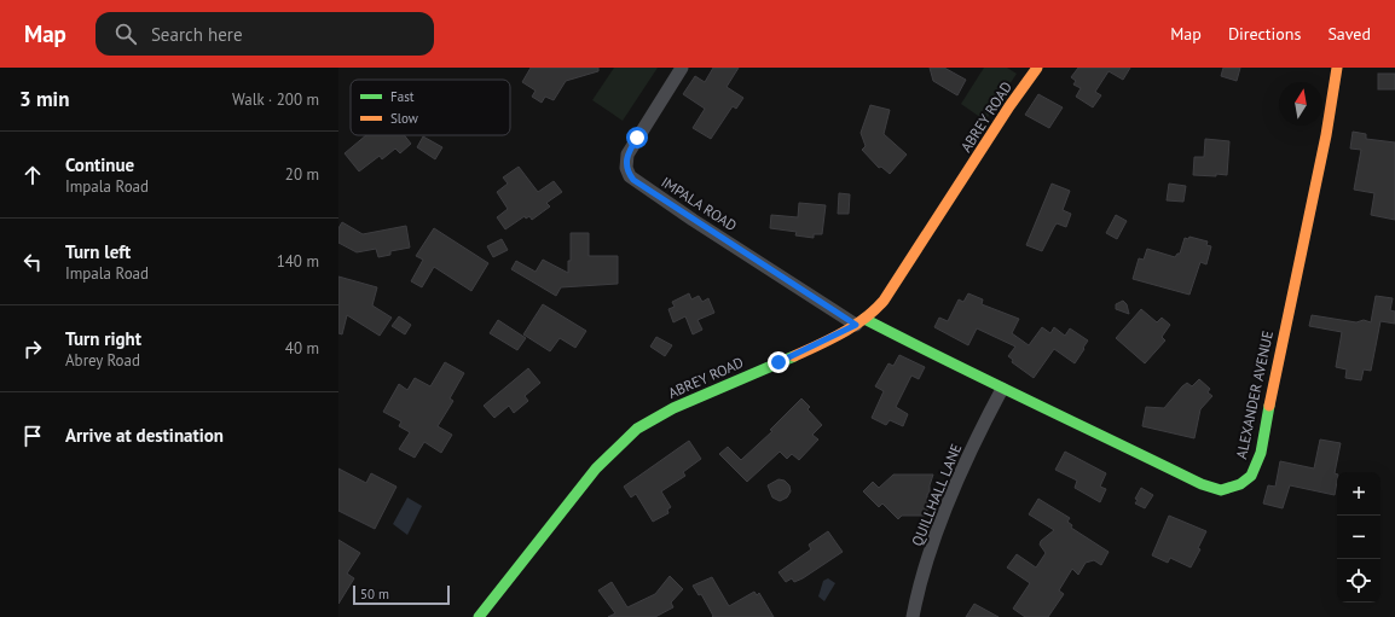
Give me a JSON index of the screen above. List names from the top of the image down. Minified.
{"streets":{"street":["ABREY ROAD","IMPALA ROAD","ALEXANDER AVENUE","QUILLHALL LANE"]},"crossings":[["ABREY ROAD","IMPALA ROAD"],["ABREY ROAD","ALEXANDER AVENUE"],["IMPALA ROAD","ALEXANDER AVENUE"],["ALEXANDER AVENUE","QUILLHALL LANE"]],"legend":["Fast","Slow"],"scale_bar":"50 m","north":"top","page":{"header":"Map","search":"Search here","nav":["Map","Directions","Saved"],"heading":["3 min","Walk · 200 m"],"list":[["Continue","Impala Road","20 m"],["Turn left","Impala Road","140 m"],["Turn right","Abrey Road","40 m"],"Arrive at destination"],"map_buttons":["+","−"],"scale":"50 m"}}
